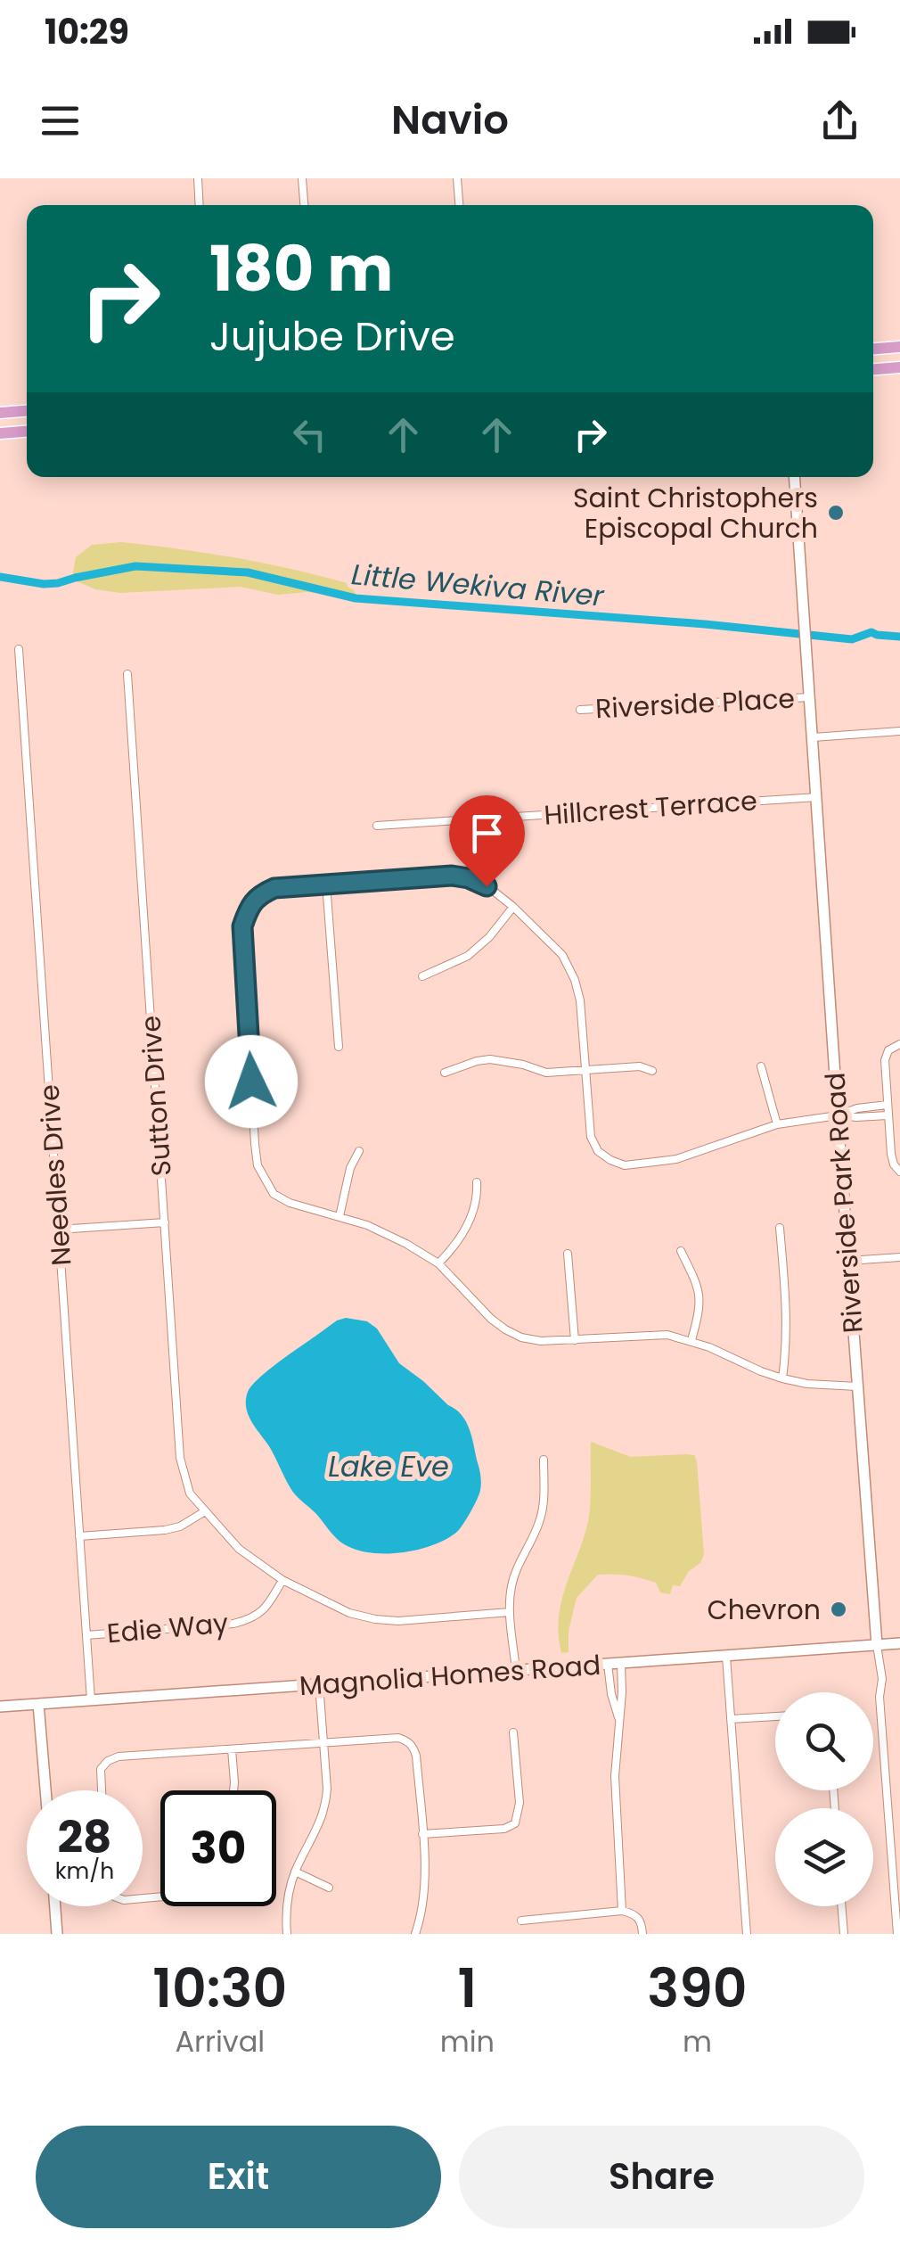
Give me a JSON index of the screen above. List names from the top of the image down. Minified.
{"streets":{"street":["Riverside Place","Hillcrest Terrace","Sutton Drive","Needles Drive","Riverside Park Road","Edie Way","Magnolia Homes Road"]},"crossings":[["Riverside Place","Riverside Park Road"],["Hillcrest Terrace","Riverside Park Road"],["Sutton Drive","Edie Way"],["Needles Drive","Edie Way"],["Needles Drive","Magnolia Homes Road"],["Riverside Park Road","Magnolia Homes Road"]],"water":["Little Wekiva River","Lake Eve"],"places":["Saint Christophers Episcopal Church","Chevron"],"page":{"status":"10:29","header":"Navio","turn":["180 m","Jujube Drive"],"speed":"28 km/h","limit":"30","eta":["10:30","Arrival","1","min","390","m"],"buttons":["Exit","Share"]}}
